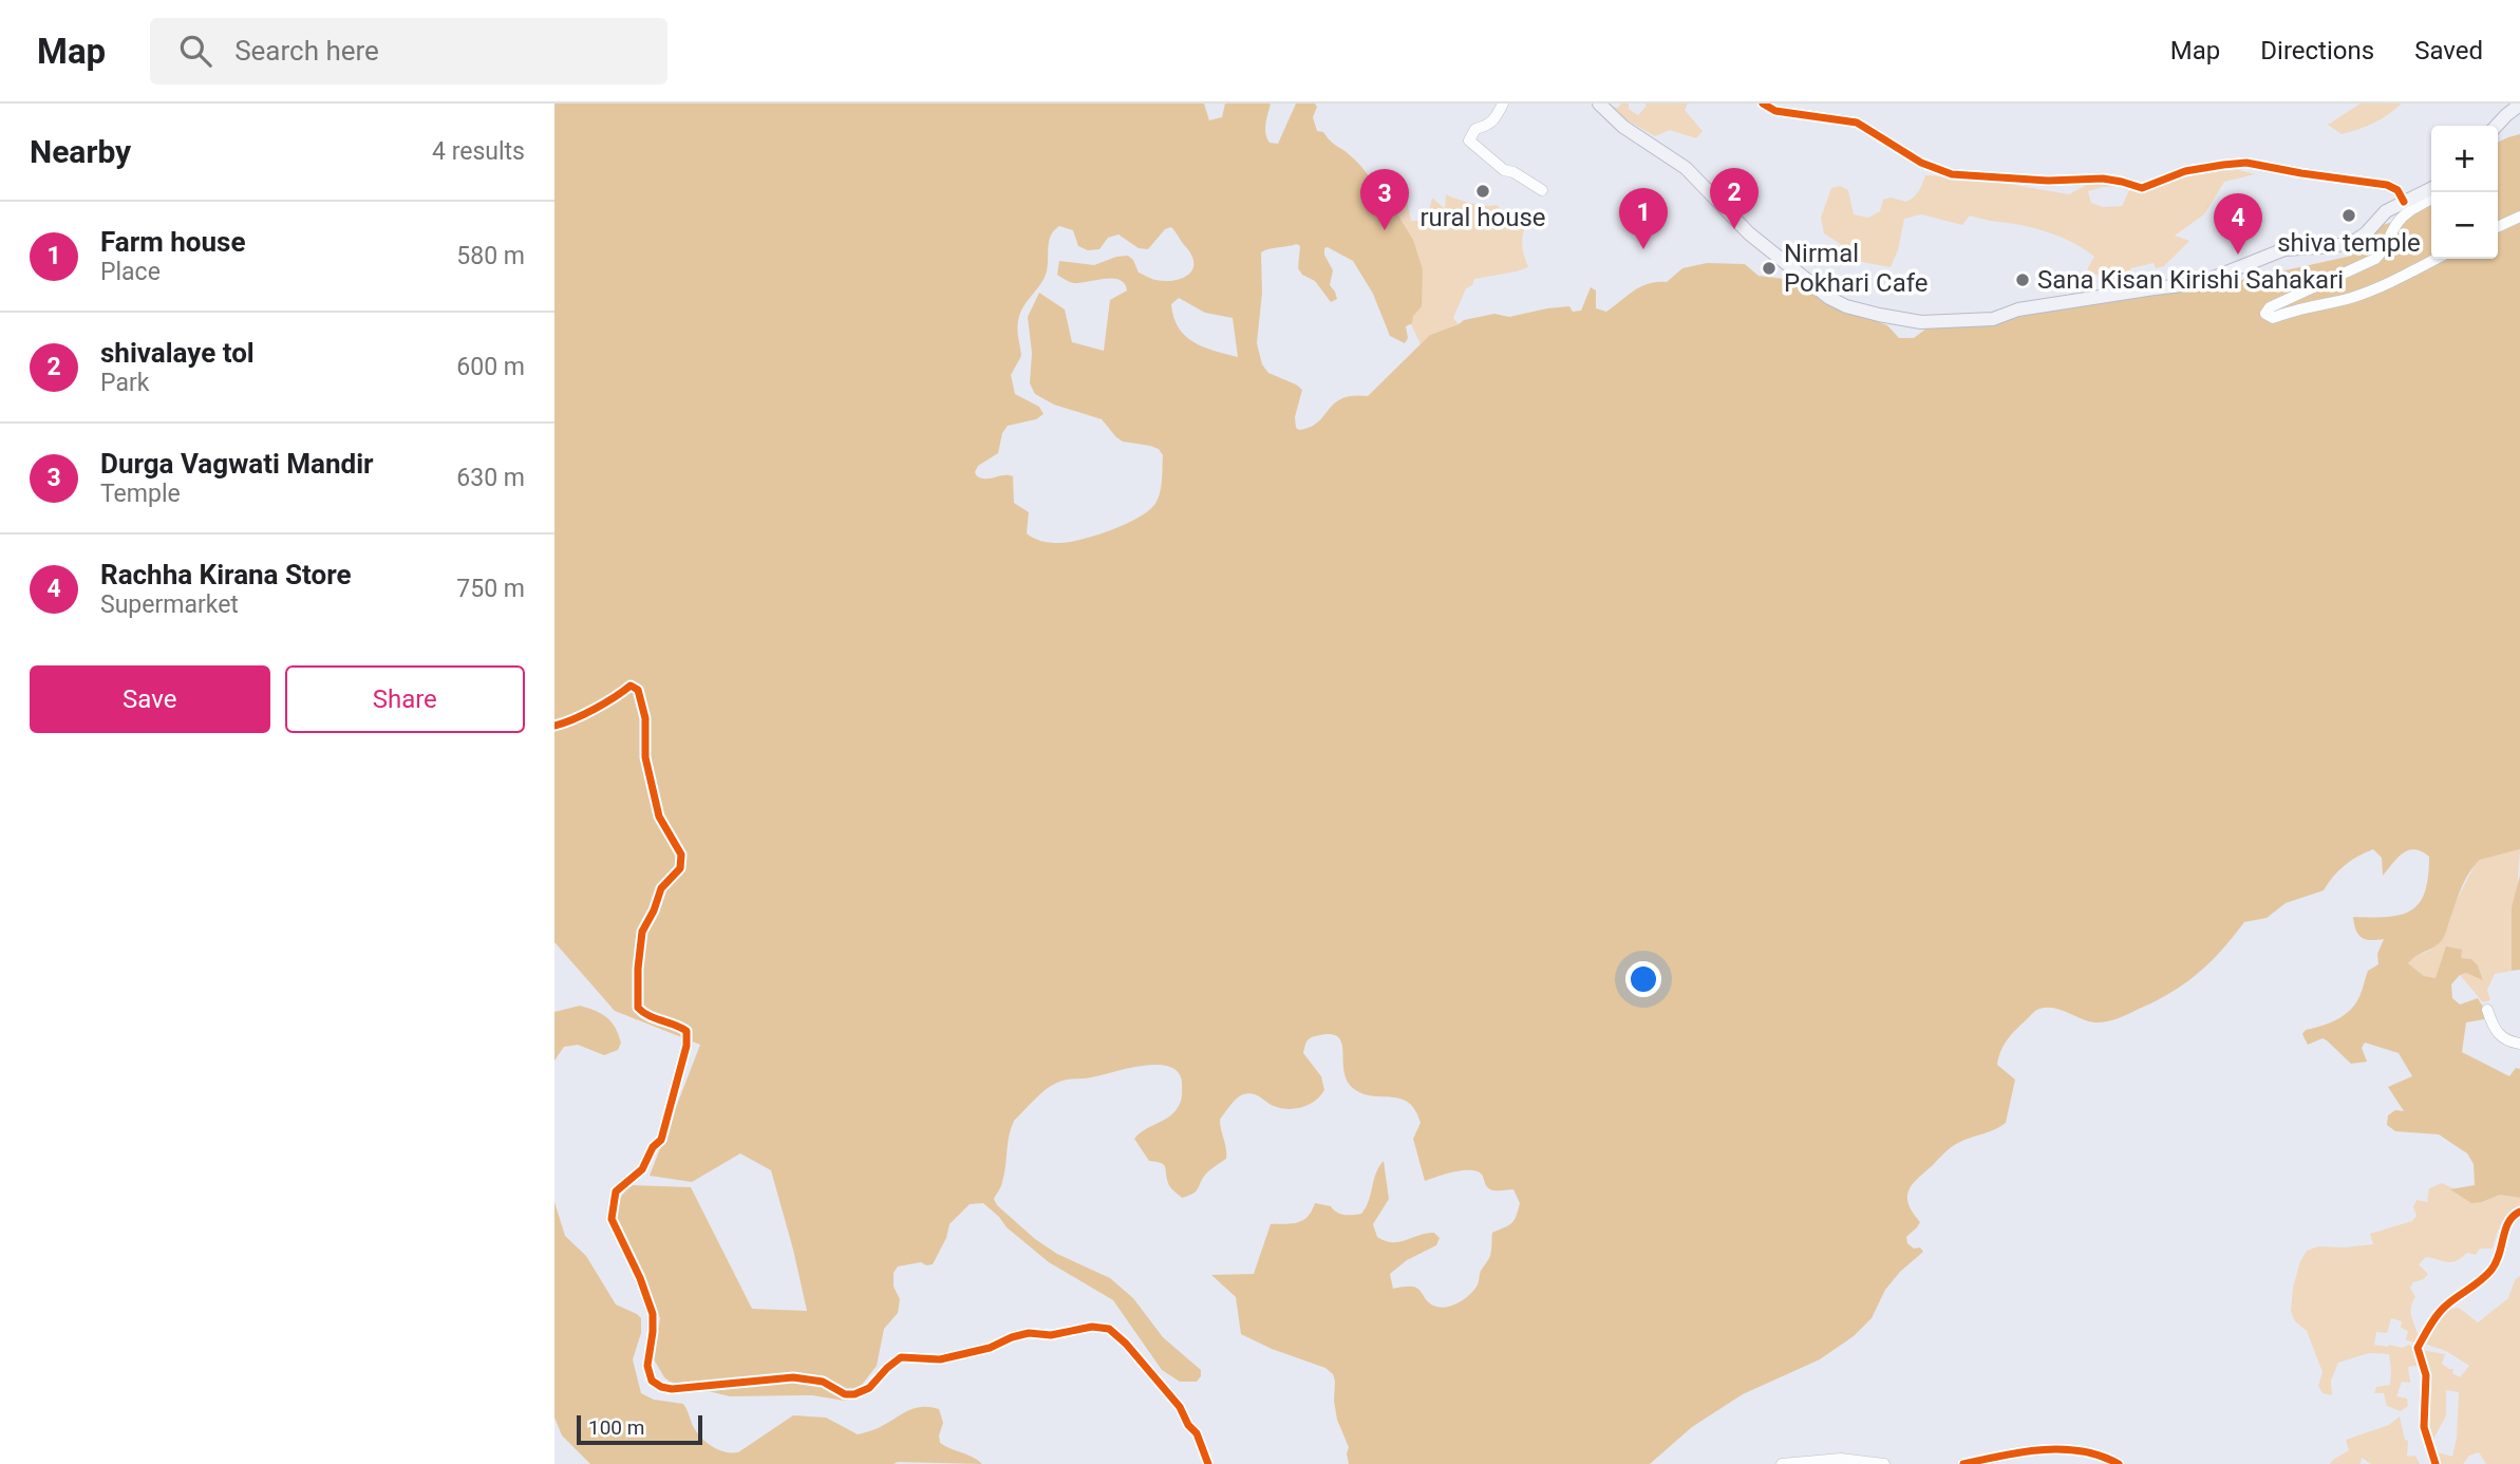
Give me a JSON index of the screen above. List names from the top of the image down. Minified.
{"places":["rural house","shiva temple","Nirmal Pokhari Cafe","Sana Kisan Kirishi Sahakari"],"scale_bar":"100 m","page":{"header":"Map","search":"Search here","nav":["Map","Directions","Saved"],"heading":["Nearby","4 results"],"map_buttons":["+","−"],"pins":["2","3","1","4"],"list":[{"mark":"1","name":"Farm house","note":"Place","value":"580 m"},{"mark":"2","name":"shivalaye tol","note":"Park","value":"600 m"},{"mark":"3","name":"Durga Vagwati Mandir","note":"Temple","value":"630 m"},{"mark":"4","name":"Rachha Kirana Store","note":"Supermarket","value":"750 m"}],"buttons":["Save","Share"],"scale":"100 m"}}
